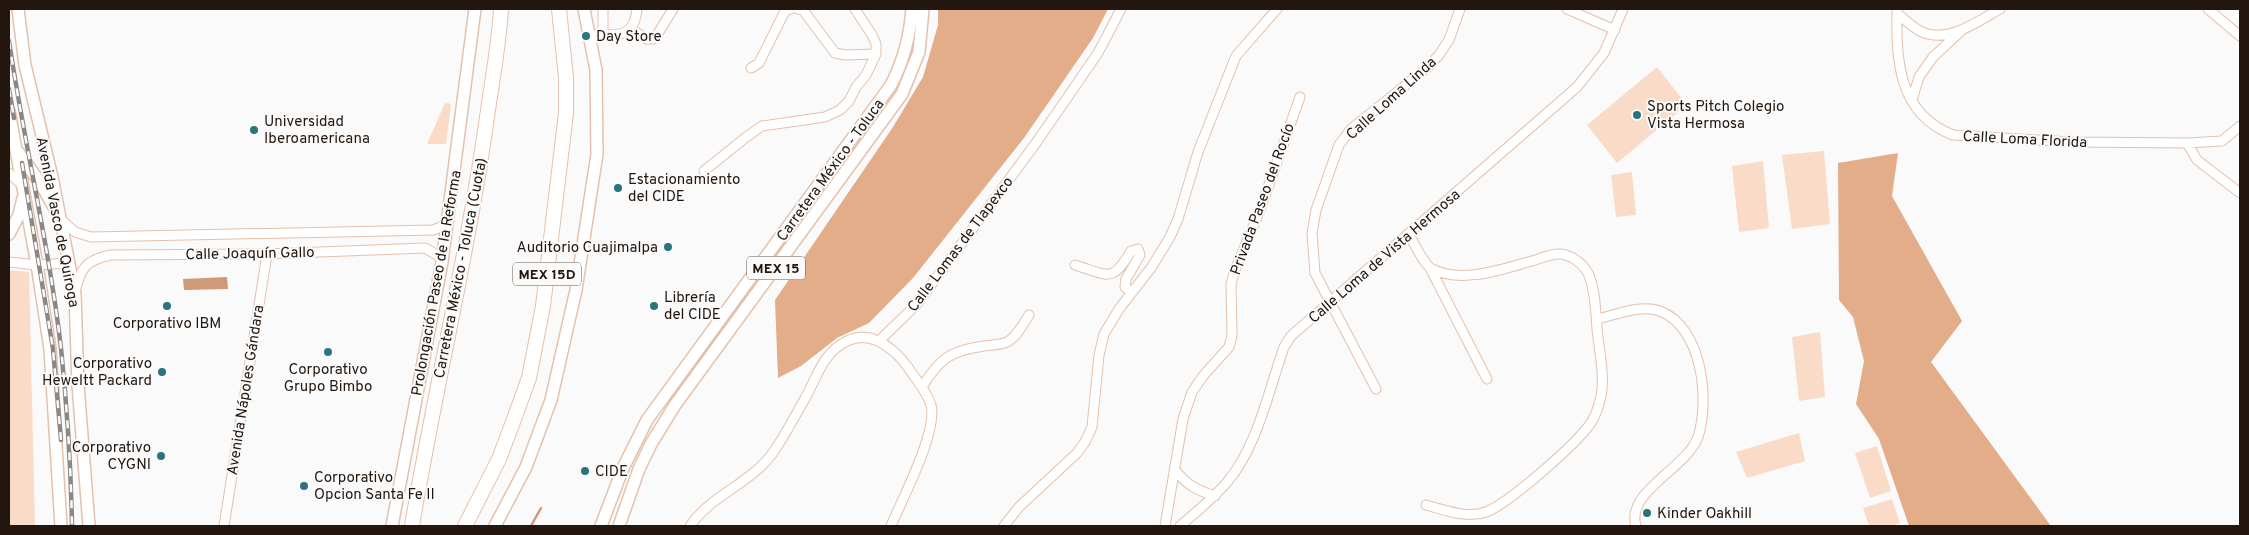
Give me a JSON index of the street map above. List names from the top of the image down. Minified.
{"streets":{"highway":["Carretera México - Toluca (Cuota)","MEX 15D"],"main road":["Carretera México - Toluca","Avenida Vasco de Quiroga","MEX 15","Prolongación Paseo de la Reforma"],"street":["Calle Loma Linda","Calle Loma Florida","Privada Paseo del Rocío","Calle Lomas de Tlapexco","Calle Joaquín Gallo","Calle Loma de Vista Hermosa","Avenida Nápoles Gándara"]},"crossings":[["Calle Loma Linda","Calle Loma de Vista Hermosa"],["Avenida Vasco de Quiroga","Calle Joaquín Gallo"],["Calle Joaquín Gallo","Prolongación Paseo de la Reforma"],["Calle Joaquín Gallo","Avenida Nápoles Gándara"]],"places":["Day Store","Sports Pitch Colegio Vista Hermosa","Universidad Iberoamericana","Estacionamiento del CIDE","Auditorio Cuajimalpa","Corporativo IBM","Librería del CIDE","Corporativo Grupo Bimbo","Corporativo Heweltt Packard","Corporativo CYGNI","CIDE","Corporativo Opcion Santa Fe II","Kinder Oakhill"]}
